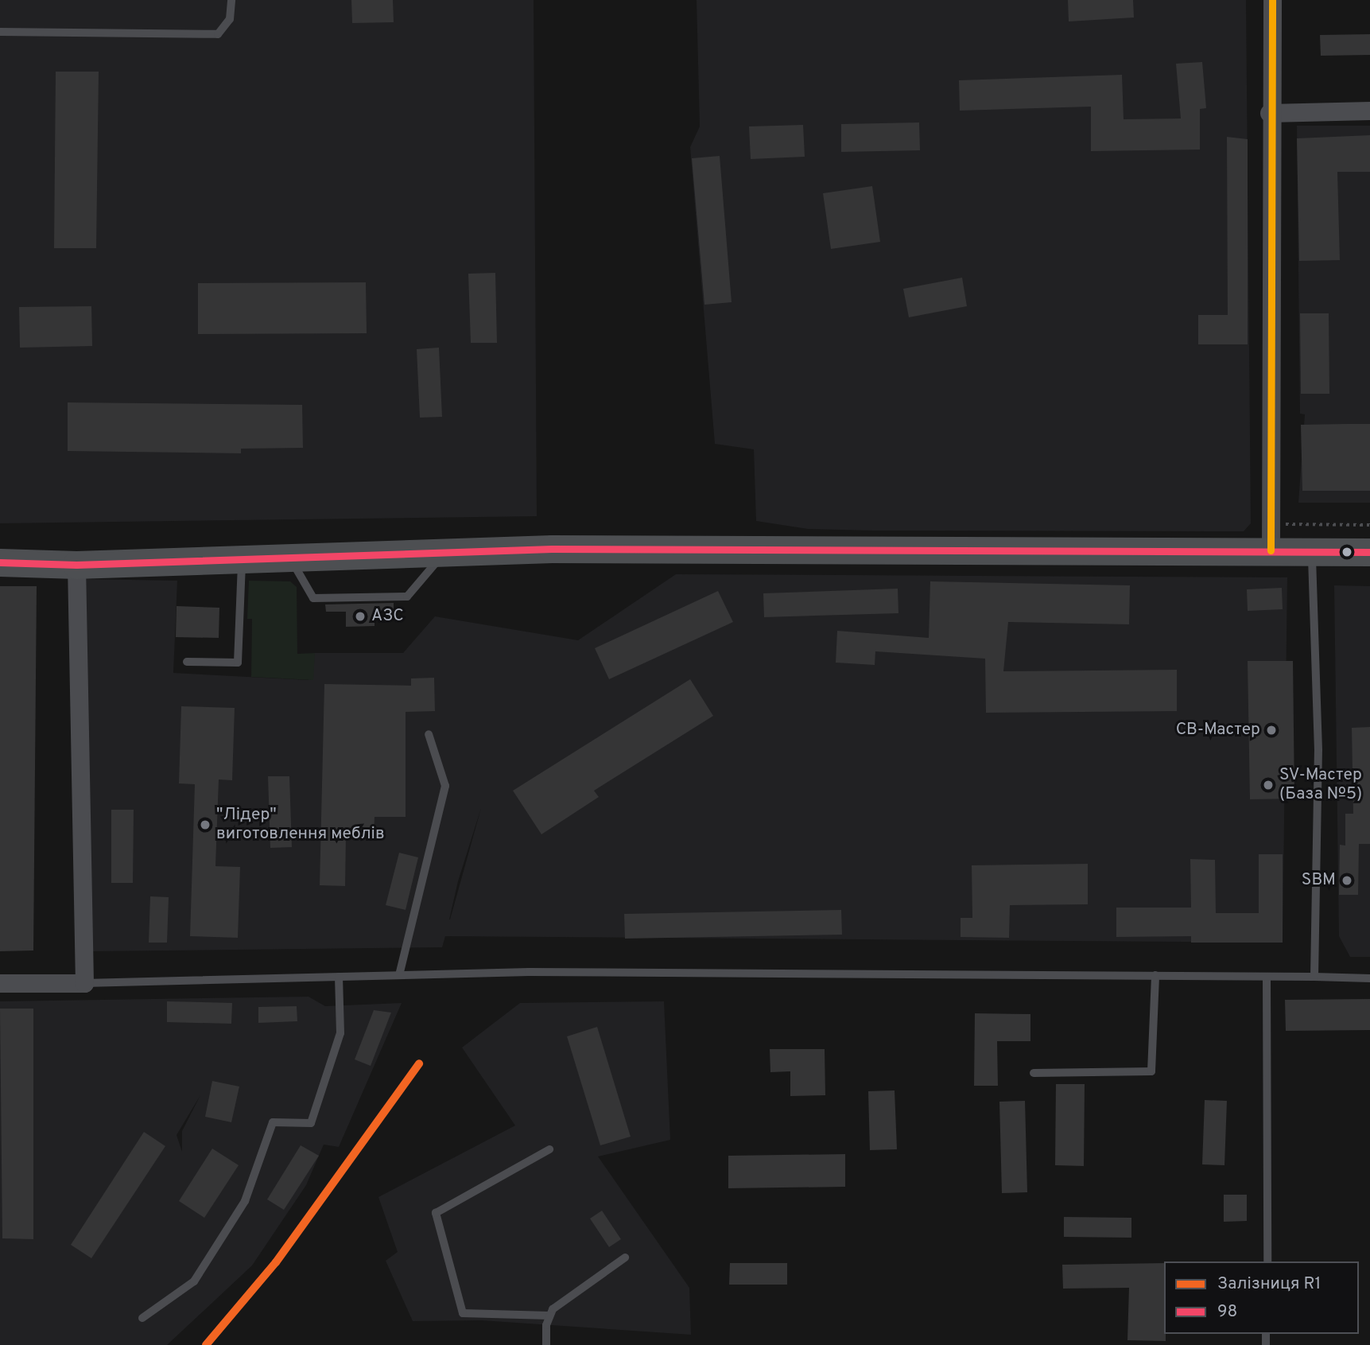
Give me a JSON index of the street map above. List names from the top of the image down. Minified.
{"places":["АЗС","СВ-Мастер","SV-Мастер (База №5)","\"Лідер\" виготовлення меблів","SBM"],"lines":["transit line 98","rail line R1"],"legend":["Залізниця R1","98"]}
